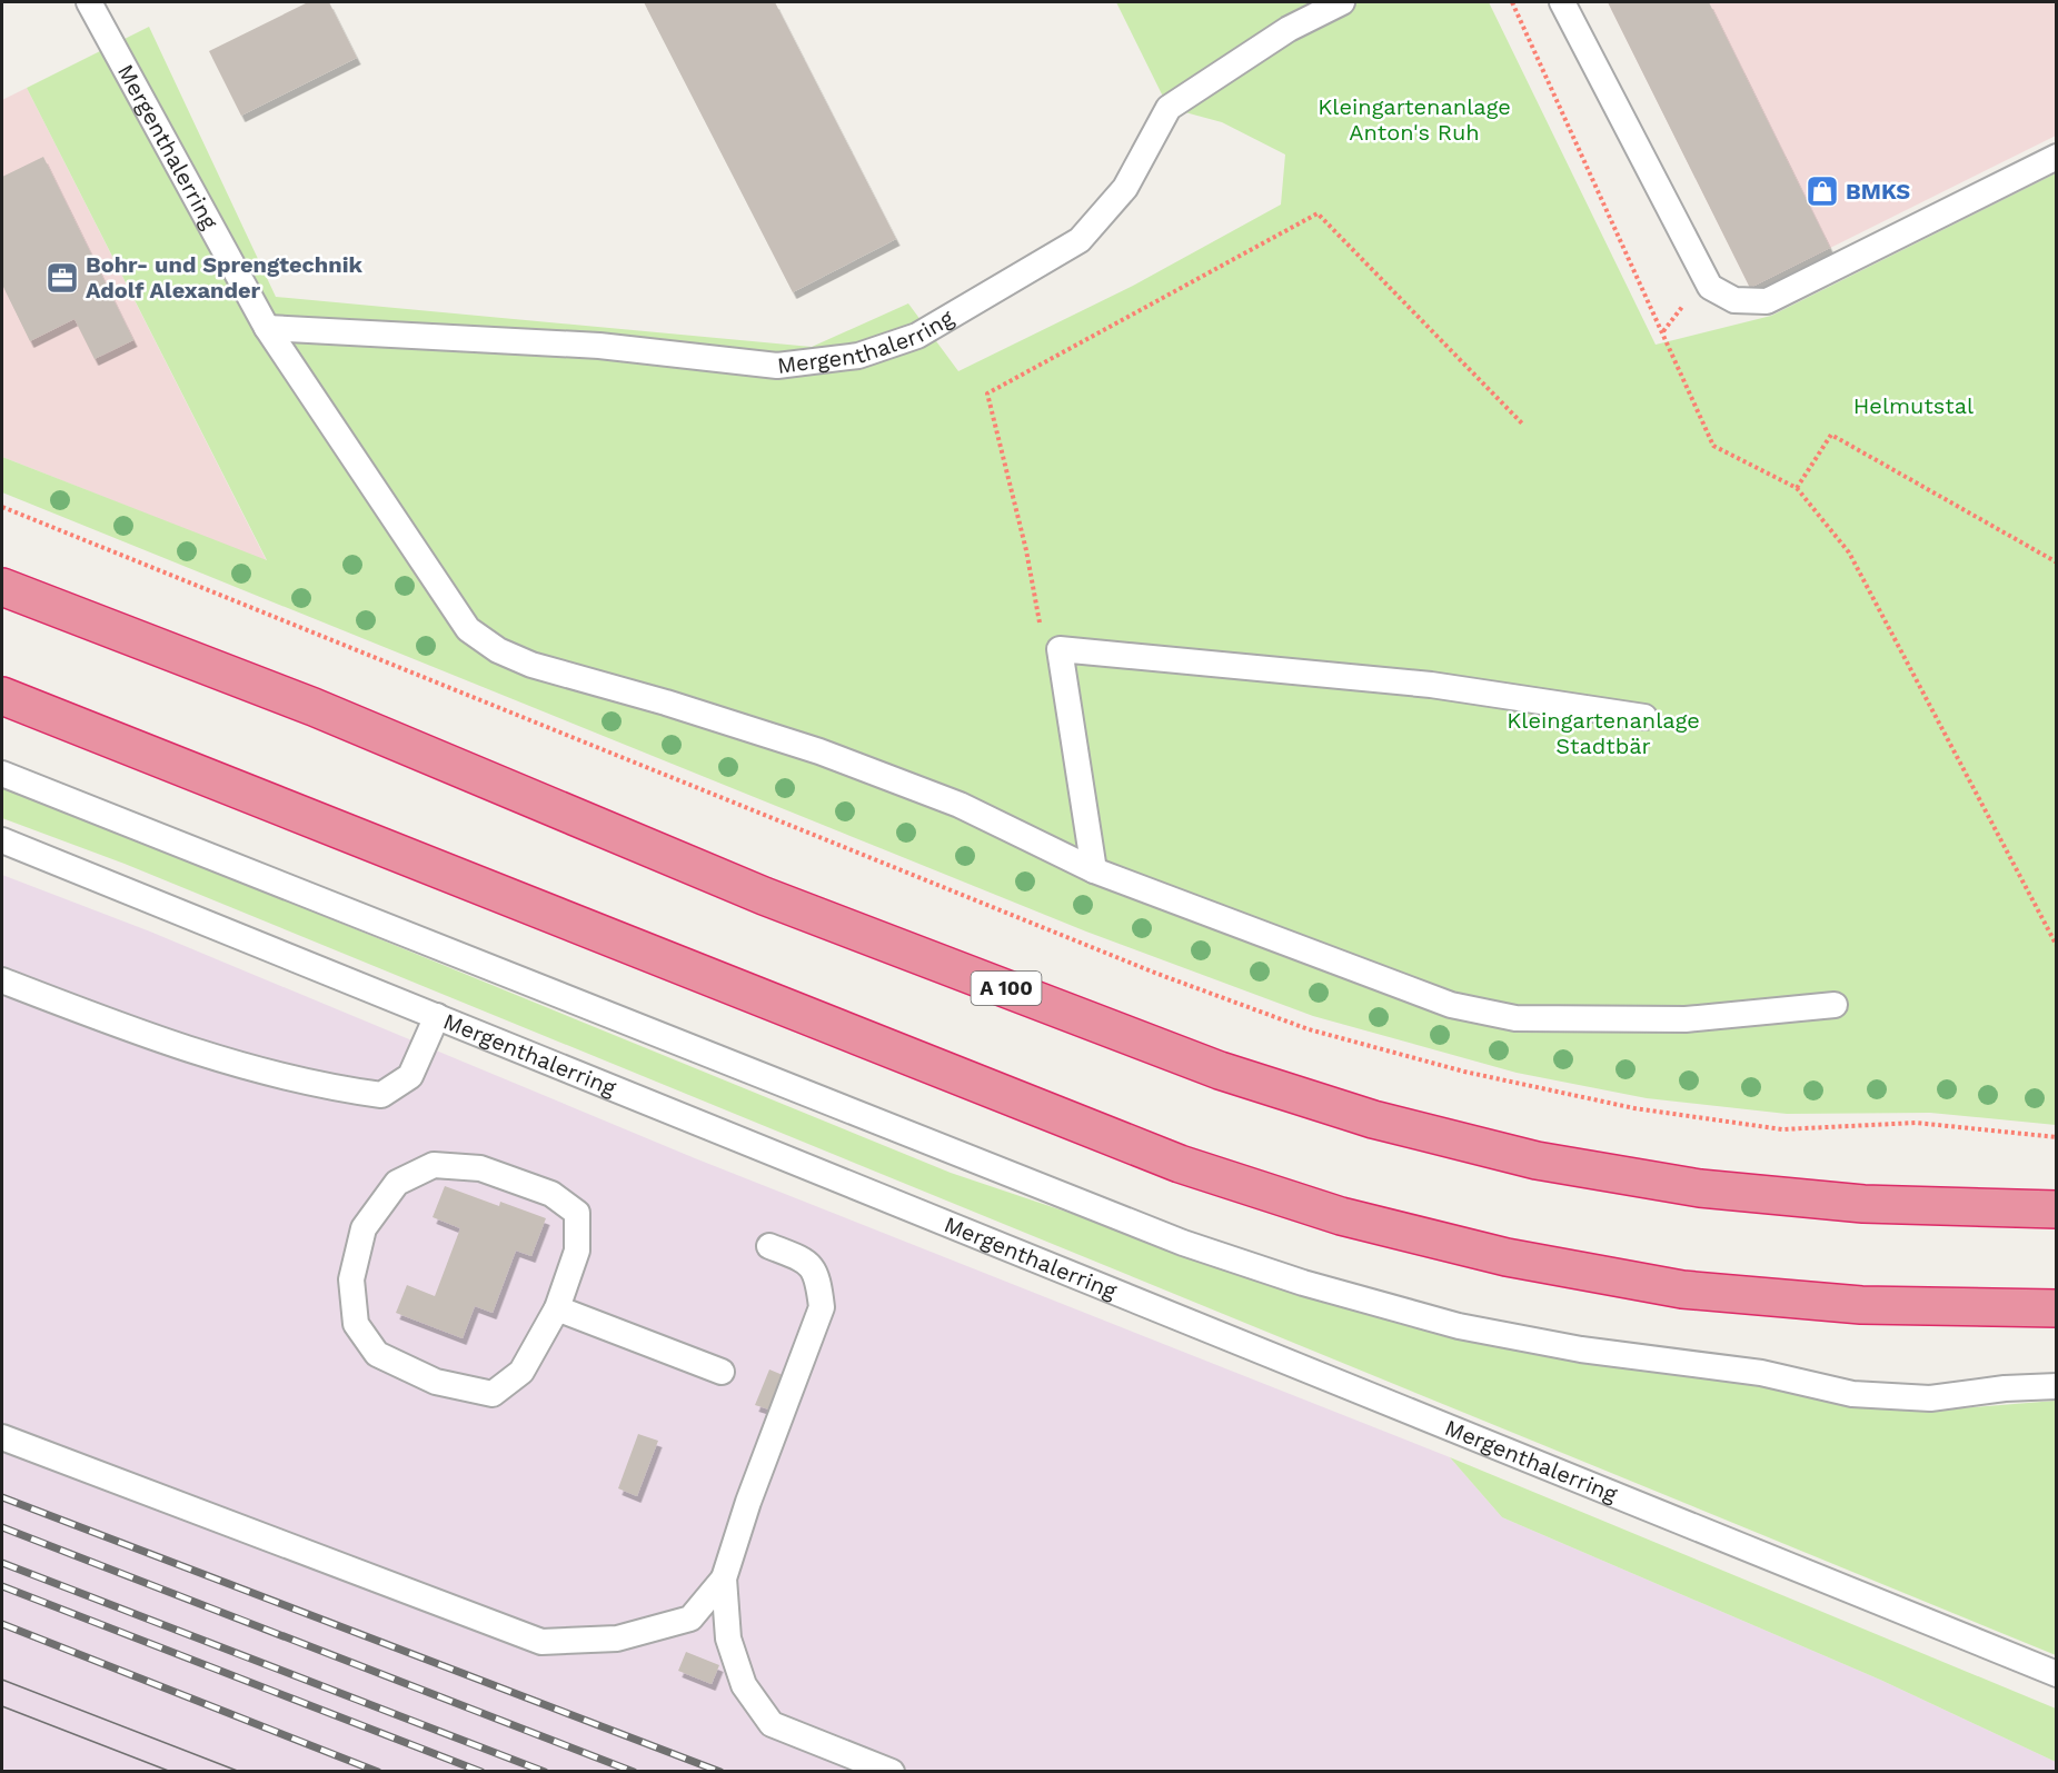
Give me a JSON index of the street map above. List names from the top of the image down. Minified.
{"streets":{"highway":["A 100"],"lane":["Mergenthalerring"]},"parks":["Kleingartenanlage Anton's Ruh","Helmutstal","Kleingartenanlage Stadtbär"],"places":{"shop":["BMKS"],"office":["Bohr- und Sprengtechnik Adolf Alexander"]}}
